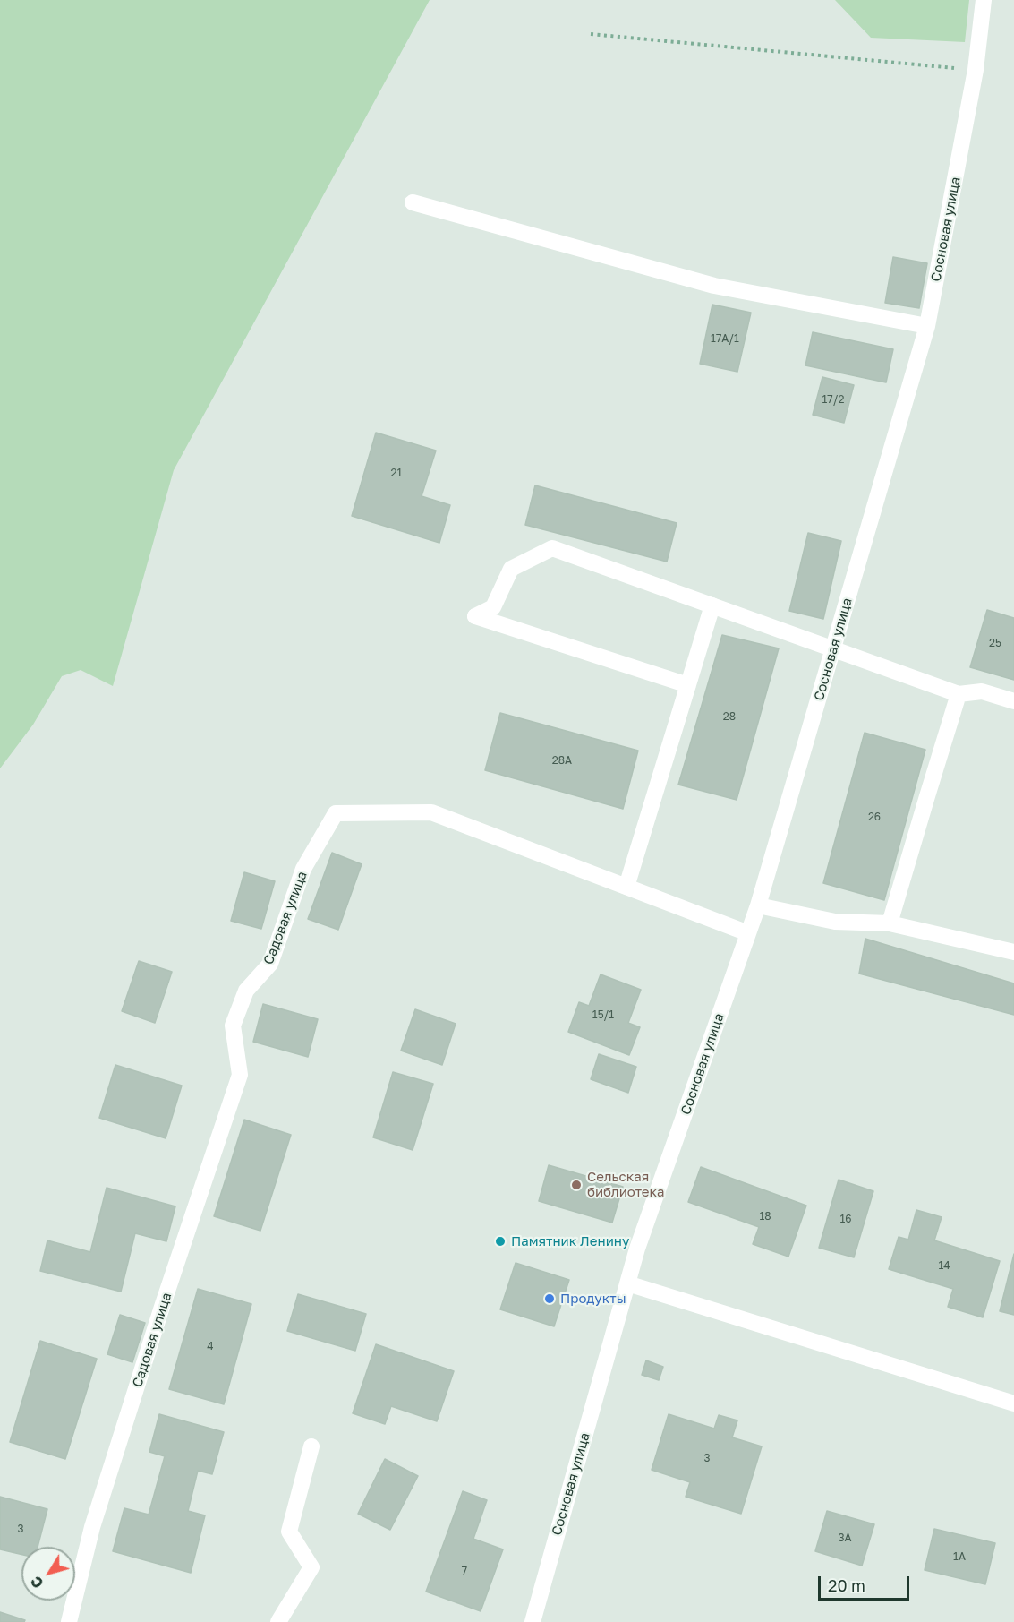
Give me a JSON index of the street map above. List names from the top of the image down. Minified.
{"streets":{"street":["Сосновая улица","Садовая улица"]},"crossings":[["Сосновая улица","Садовая улица"]],"places":["Сельская библиотека","Памятник Ленину","Продукты"],"house_numbers":["17А/1","17/2","21","25","28","28А","26","15/1","18","16","14","4","3","3","3А","1А","7"],"scale_bar":"20 m","north":"bottom left"}
